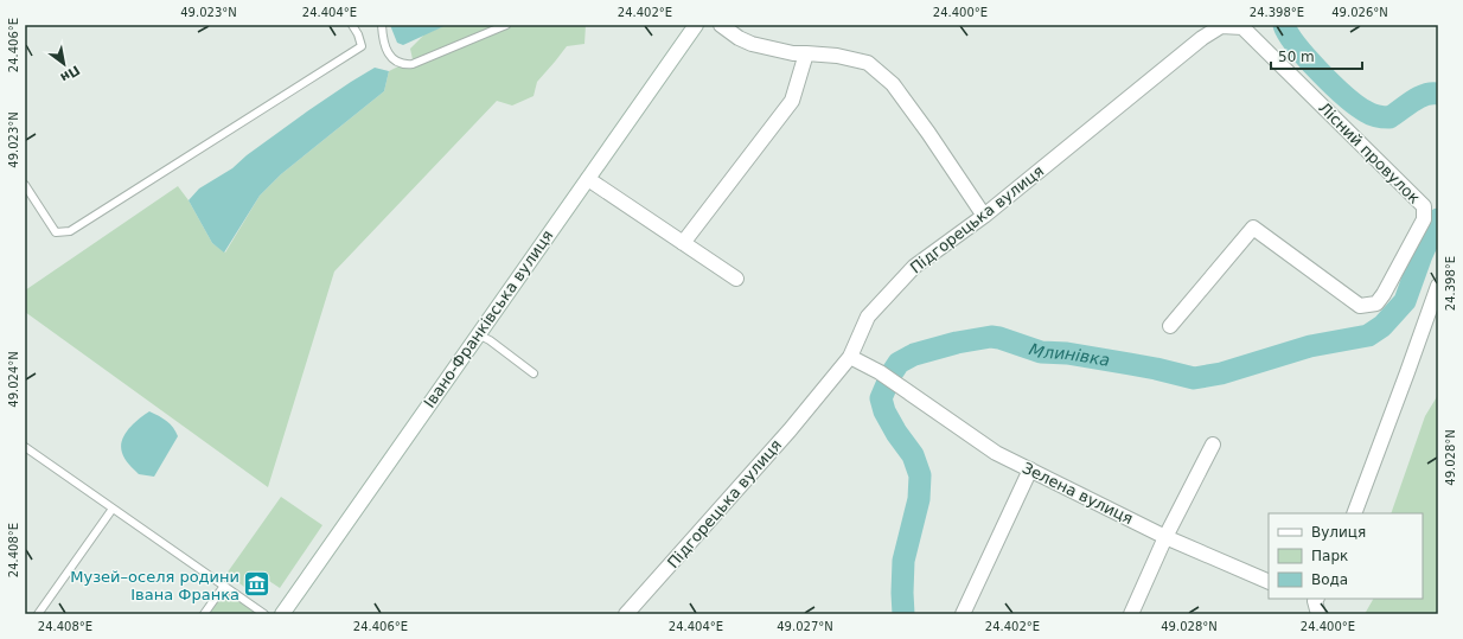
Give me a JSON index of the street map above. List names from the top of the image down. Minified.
{"streets":{"street":["Лісний провулок","Підгорецька вулиця","Івано-Франківська вулиця","Зелена вулиця"]},"crossings":[["Лісний провулок","Підгорецька вулиця"],["Підгорецька вулиця","Зелена вулиця"]],"water":["Млинівка"],"places":{"museum":["Музей–оселя родини Івана Франка"]},"legend":["Вулиця","Парк","Вода"],"scale_bar":"50 m","north":"bottom right","coordinates":["49.023°N","24.404°E","24.402°E","24.400°E","24.398°E","49.026°N","24.406°E","49.024°N","49.028°N","24.408°E","49.027°N"]}
